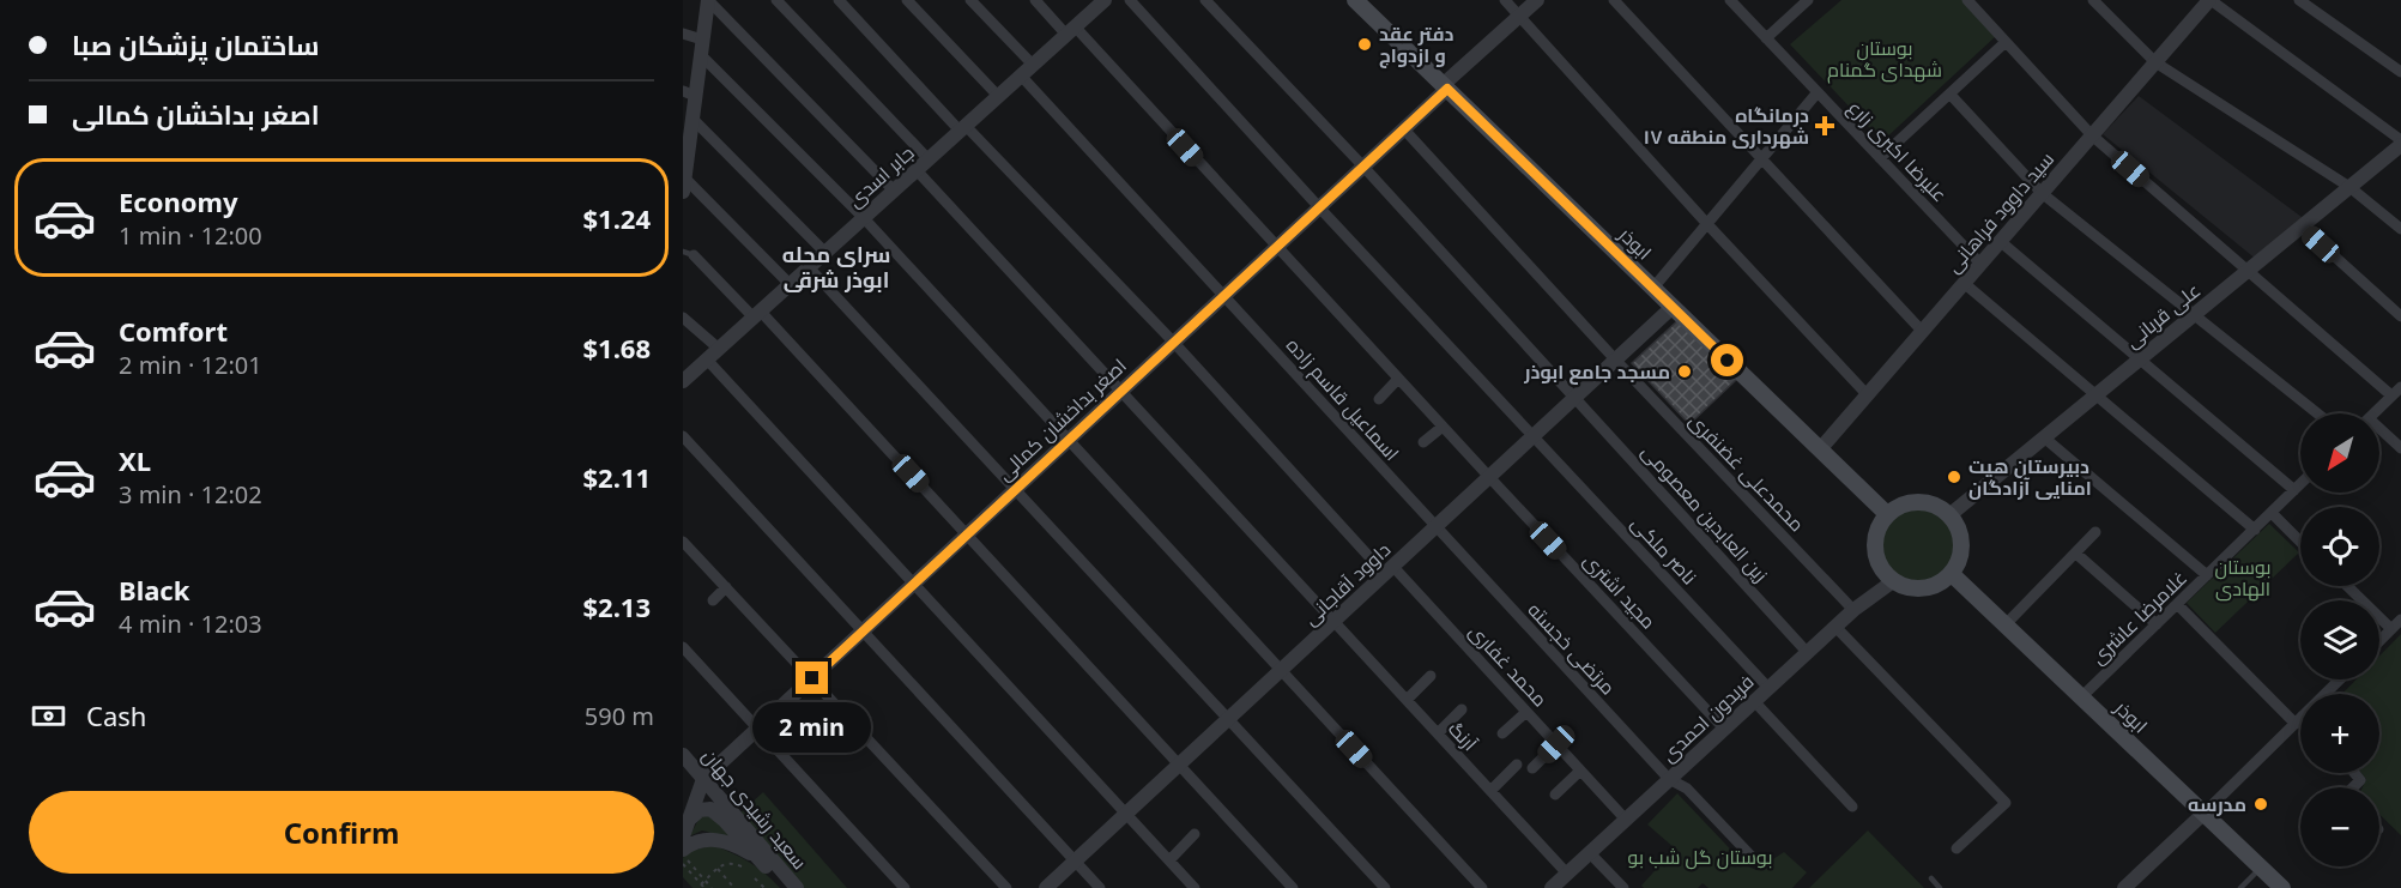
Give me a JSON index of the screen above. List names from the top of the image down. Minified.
{"streets":{"main road":["ابوذر"],"street":["علیرضا اکبری زارع","جابر اسدی","سید داوود فراهانی","علی قربانی","اسماعیل قاسم زاده","اصغر بداخشان کمالی","محمدعلی غضنفری","زین العابدین معصومی","ناصر ملکی","داوود آقاجانی","مجید اشتری","غلامرضا عاشری","مرتضی خجسته","محمد غفاری","فریدون احمدی","آرنگ","سعید رشیدی جهان"]},"crossings":[["علیرضا اکبری زارع","سید داوود فراهانی"],["جابر اسدی","اسماعیل قاسم زاده"],["جابر اسدی","مجید اشتری"],["جابر اسدی","محمد غفاری"],["جابر اسدی","آرنگ"],["سید داوود فراهانی","ابوذر"],["ابوذر","علی قربانی"],["ابوذر","اصغر بداخشان کمالی"],["ابوذر","داوود آقاجانی"],["ابوذر","غلامرضا عاشری"],["ابوذر","فریدون احمدی"],["علی قربانی","فریدون احمدی"],["اسماعیل قاسم زاده","اصغر بداخشان کمالی"],["اسماعیل قاسم زاده","داوود آقاجانی"],["اسماعیل قاسم زاده","مرتضی خجسته"],["اصغر بداخشان کمالی","محمدعلی غضنفری"],["اصغر بداخشان کمالی","زین العابدین معصومی"],["اصغر بداخشان کمالی","ناصر ملکی"],["اصغر بداخشان کمالی","مجید اشتری"],["اصغر بداخشان کمالی","محمد غفاری"],["اصغر بداخشان کمالی","آرنگ"],["اصغر بداخشان کمالی","سعید رشیدی جهان"],["محمدعلی غضنفری","داوود آقاجانی"],["محمدعلی غضنفری","فریدون احمدی"],["زین العابدین معصومی","داوود آقاجانی"],["زین العابدین معصومی","فریدون احمدی"],["ناصر ملکی","داوود آقاجانی"],["ناصر ملکی","فریدون احمدی"],["داوود آقاجانی","مجید اشتری"],["داوود آقاجانی","مرتضی خجسته"],["داوود آقاجانی","محمد غفاری"],["داوود آقاجانی","آرنگ"],["مجید اشتری","فریدون احمدی"],["مرتضی خجسته","فریدون احمدی"],["محمد غفاری","فریدون احمدی"],["فریدون احمدی","آرنگ"]],"districts":["سرای محله ابوذر شرقی"],"parks":["بوستان شهدای گمنام","بوستان الهادی","بوستان گل شب بو"],"places":{"other":["دفتر عقد و ازدواج","مسجد جامع ابوذر","دبیرستان هیت امنایی آزادگان","مدرسه"],"health":["درمانگاه شهرداری منطقه ۱۷"]},"north":"bottom left","page":{"banner":["ساختمان پزشکان صبا","اصغر بداخشان کمالی"],"list":[{"name":"Economy","note":"1 min · 12:00","value":"$1.24"},{"name":"Comfort","note":"2 min · 12:01","value":"$1.68"},{"name":"XL","note":"3 min · 12:02","value":"$2.11"},{"name":"Black","note":"4 min · 12:03","value":"$2.13"}],"map_buttons":["+","−"],"pay":["Cash","590 m"],"bubble":"2 min","buttons":"Confirm"}}
